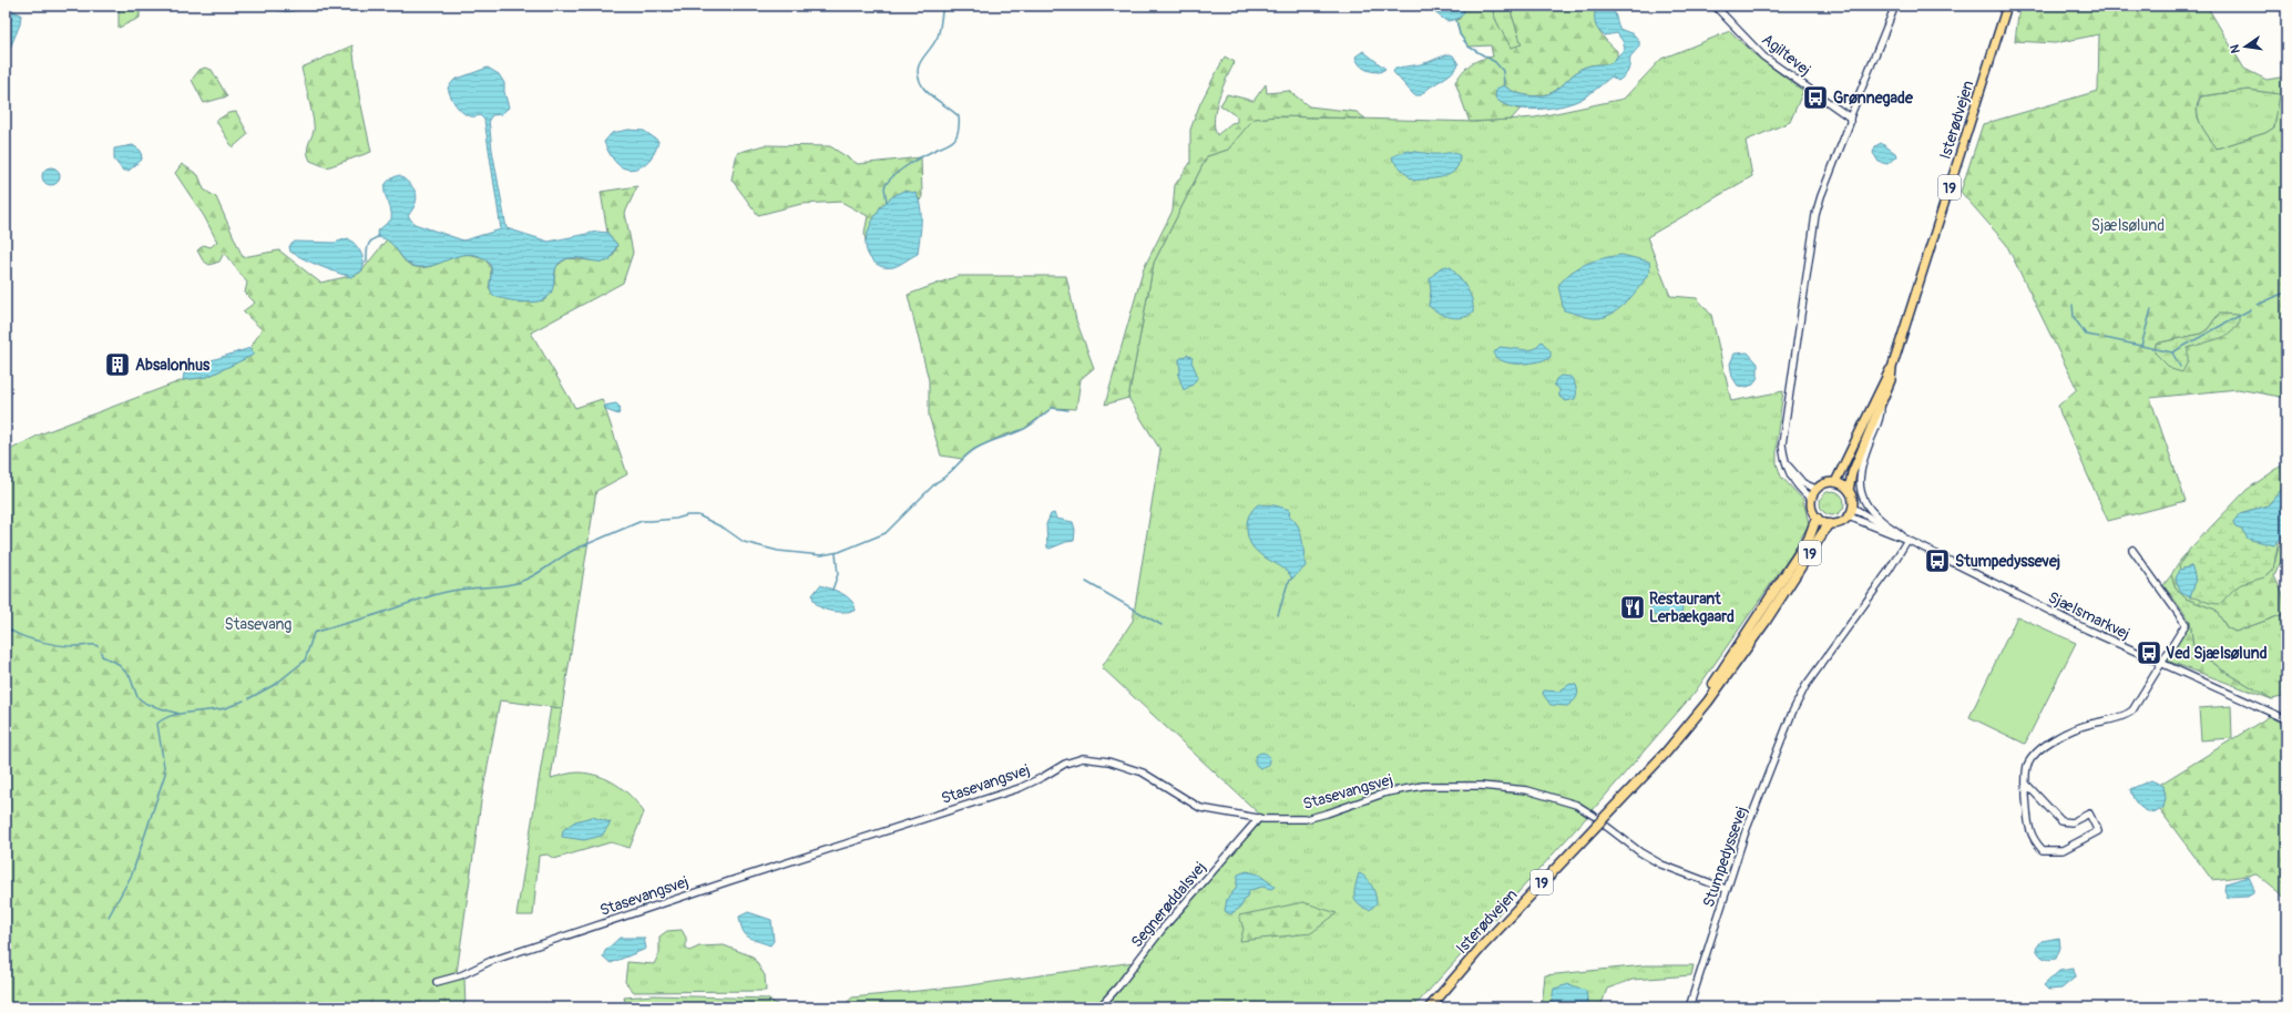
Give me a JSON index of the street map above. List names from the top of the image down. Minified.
{"streets":{"highway":["Isterødvejen","19"],"street":["Agiltevej","Sjælsmarkvej","Stasevangsvej","Stumpedyssevej","Segnerøddalsvej"]},"crossings":[["Isterødvejen","19"],["Isterødvejen","Sjælsmarkvej"],["19","Sjælsmarkvej"],["Sjælsmarkvej","Stumpedyssevej"],["Stasevangsvej","Segnerøddalsvej"]],"parks":["Sjælsølund","Stasevang"],"places":{"bus stop":["Grønnegade","Stumpedyssevej","Ved Sjælsølund"],"building":["Absalonhus"],"restaurant":["Restaurant Lerbækgaard"]},"north":"left"}
